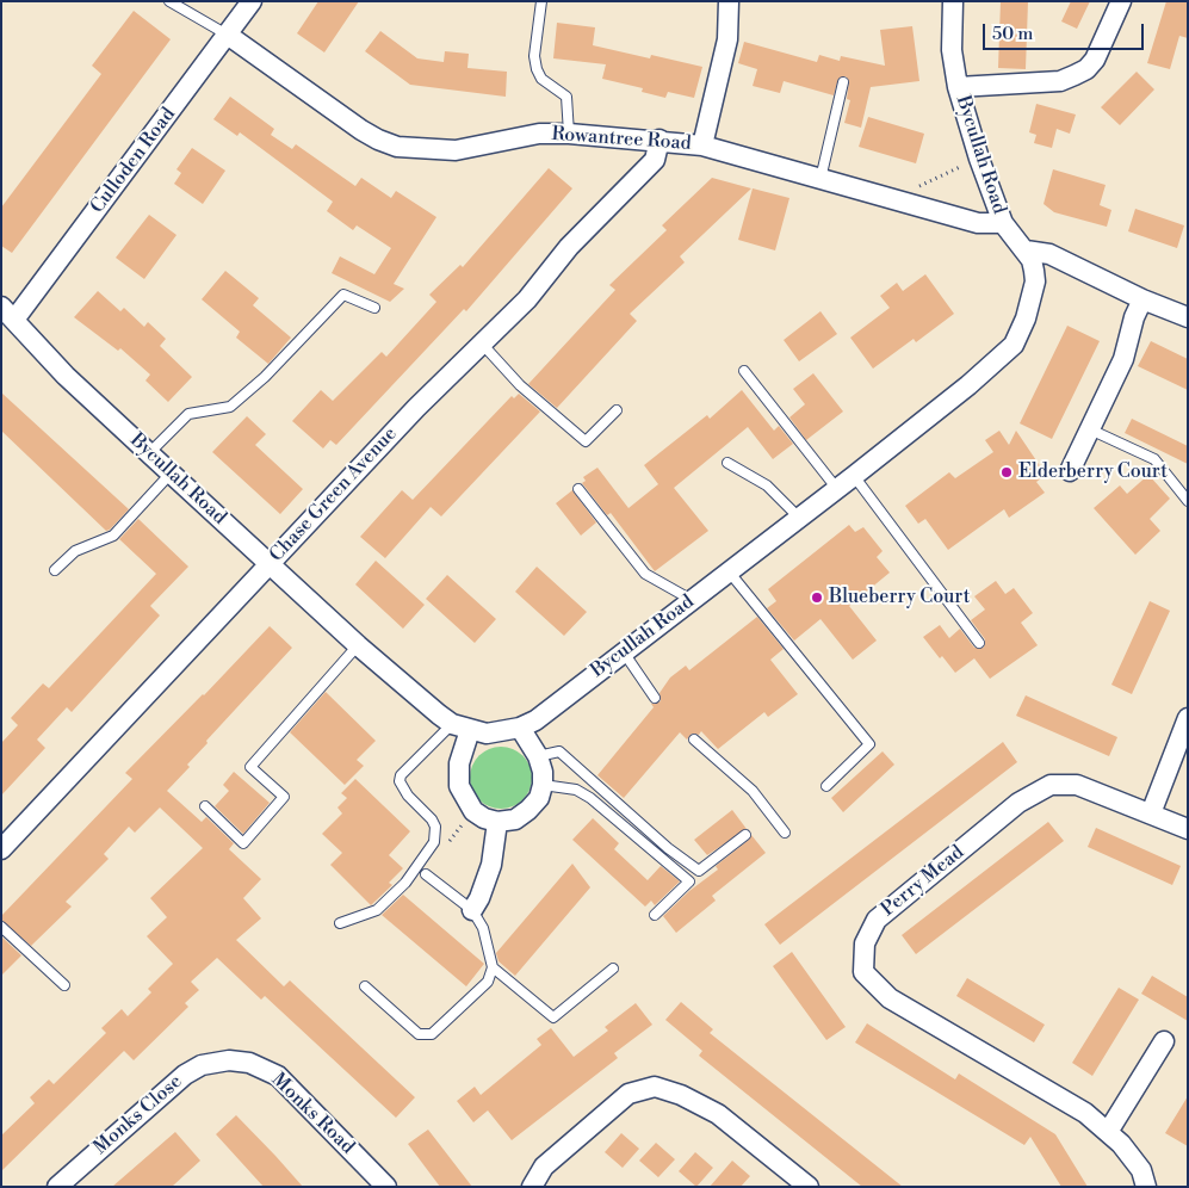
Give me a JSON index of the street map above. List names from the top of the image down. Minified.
{"streets":{"street":["Rowantree Road","Bycullah Road","Culloden Road","Chase Green Avenue","Perry Mead","Monks Road","Monks Close"]},"crossings":[["Rowantree Road","Bycullah Road"],["Rowantree Road","Culloden Road"],["Rowantree Road","Chase Green Avenue"],["Bycullah Road","Culloden Road"],["Bycullah Road","Chase Green Avenue"],["Monks Road","Monks Close"]],"places":["Elderberry Court","Blueberry Court"],"scale_bar":"50 m"}
